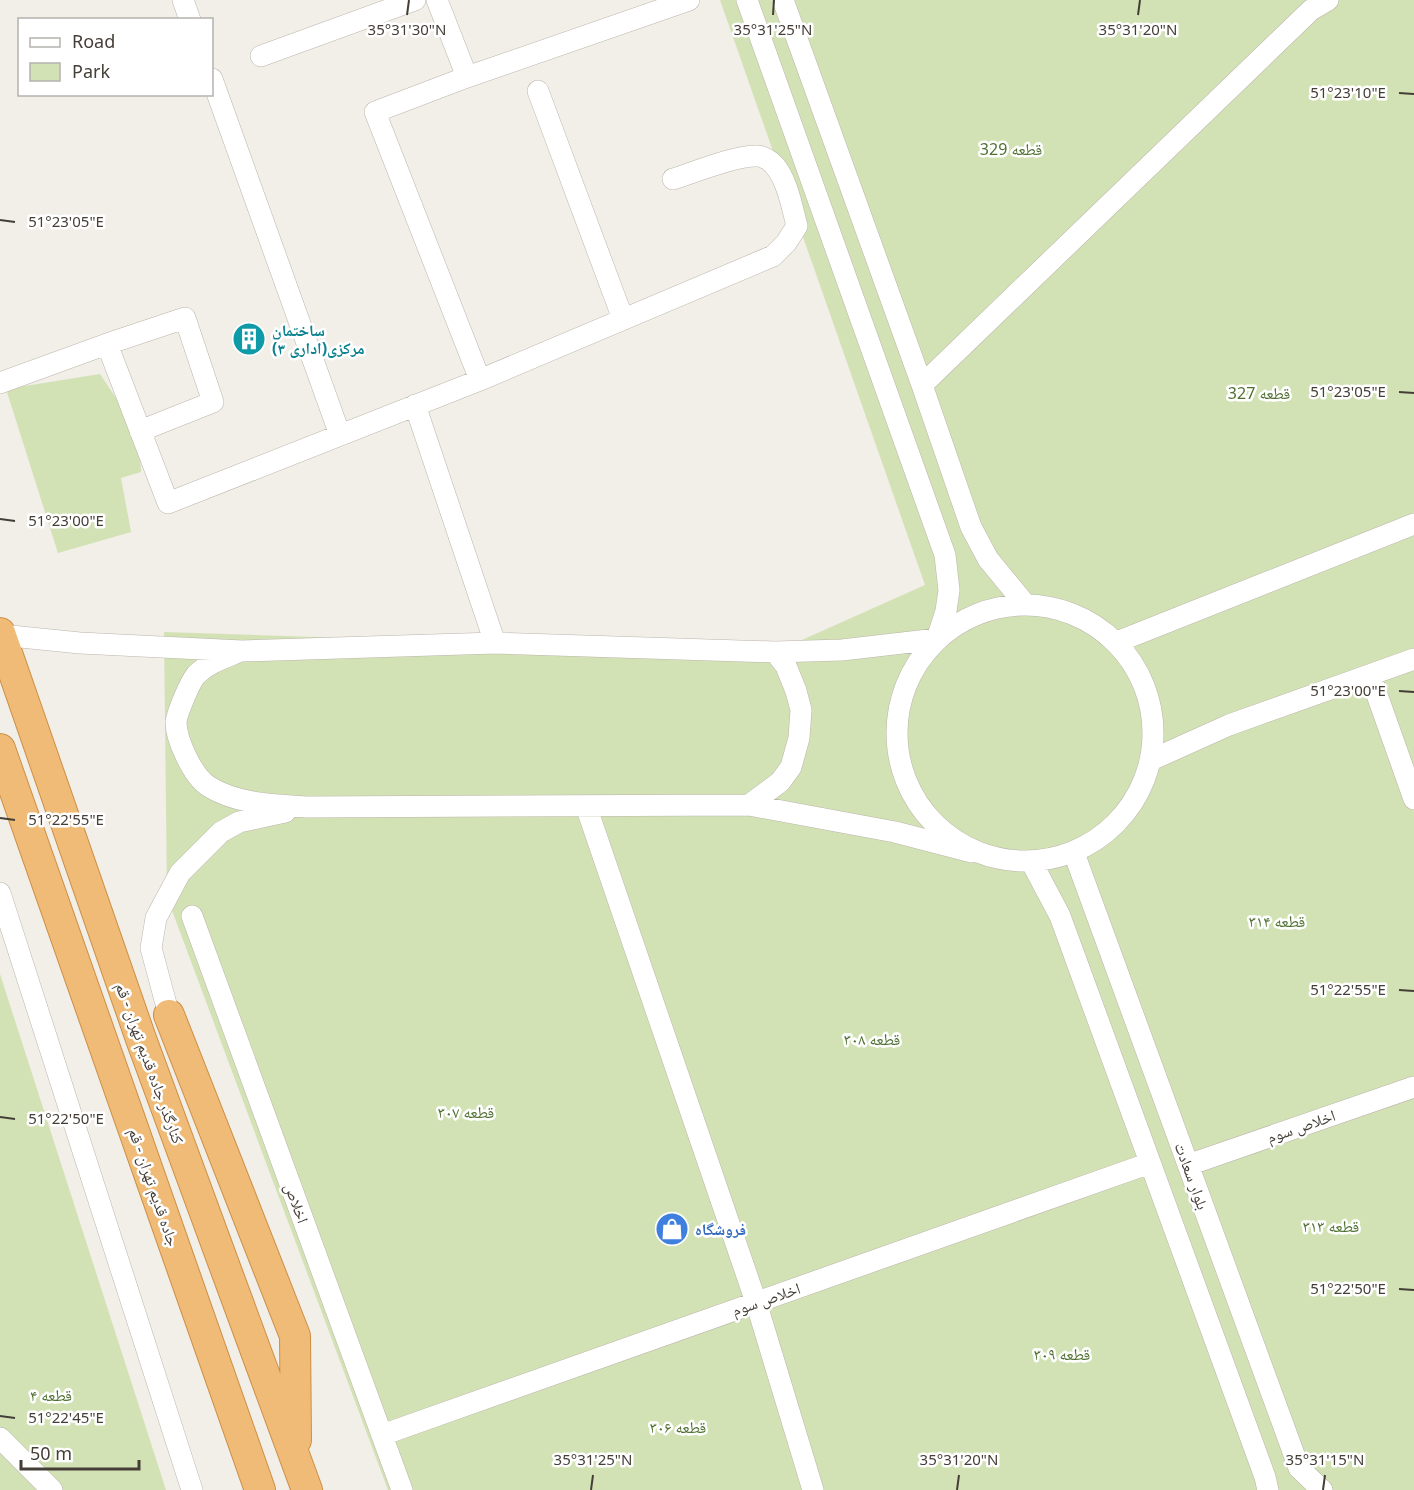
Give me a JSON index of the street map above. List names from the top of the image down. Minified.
{"streets":{"highway":["کنارگذر جاده قدیم تهران - قم","جاده قدیم تهران - قم"],"street":["اخلاص سوم","بلوار سعادت","اخلاص"]},"crossings":[["اخلاص سوم","بلوار سعادت"],["اخلاص سوم","اخلاص"]],"parks":["قطعه 329","قطعه 327","قطعه ۳۱۴","قطعه ۳۰۸","قطعه ۳۰۷","قطعه ۳۱۳","قطعه ۳۰۹","قطعه ۴","قطعه ۳۰۶"],"places":{"building":["ساختمان مرکزی(اداری ۳)"],"shop":["فروشگاه"]},"legend":["Road","Park"],"scale_bar":"50 m","coordinates":["35°31'30\"N","35°31'25\"N","35°31'20\"N","51°23'10\"E","51°23'05\"E","51°23'00\"E","51°22'55\"E","51°22'50\"E","51°22'45\"E","35°31'15\"N"]}
